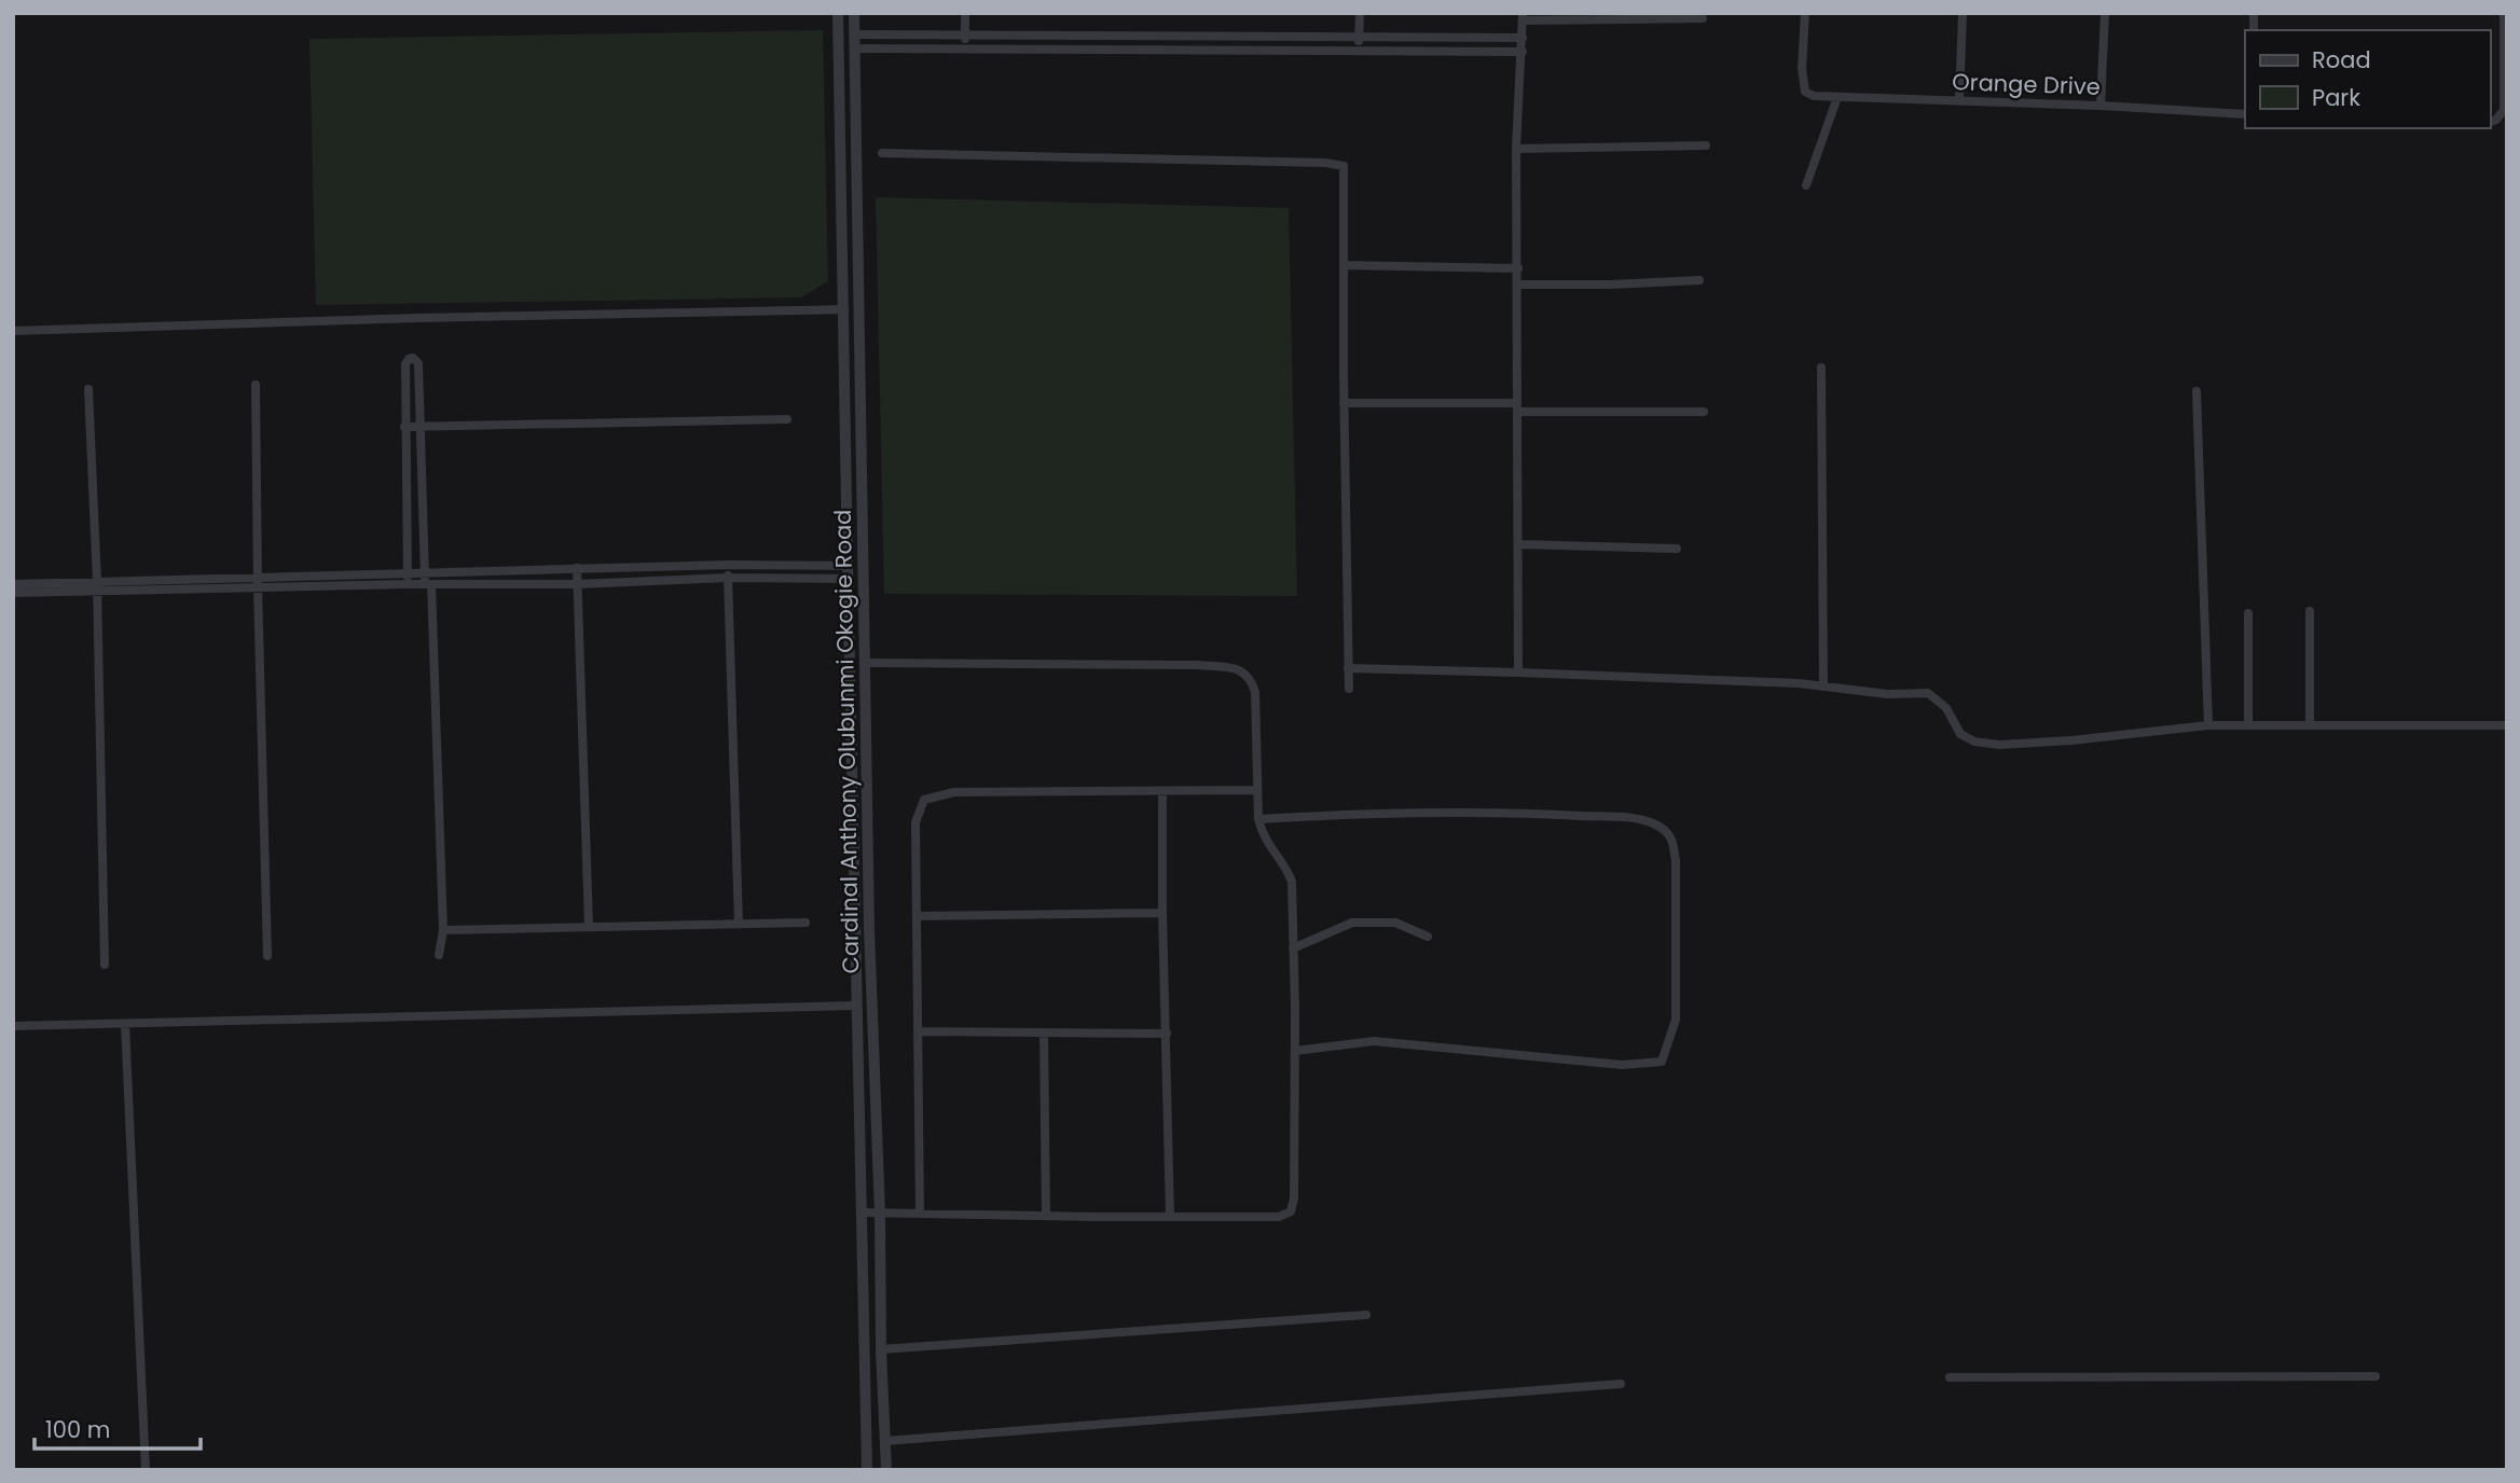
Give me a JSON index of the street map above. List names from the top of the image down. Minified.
{"streets":{"street":["Orange Drive","Cardinal Anthony Olubunmi Okogie Road"]},"legend":["Road","Park"],"scale_bar":"100 m"}
